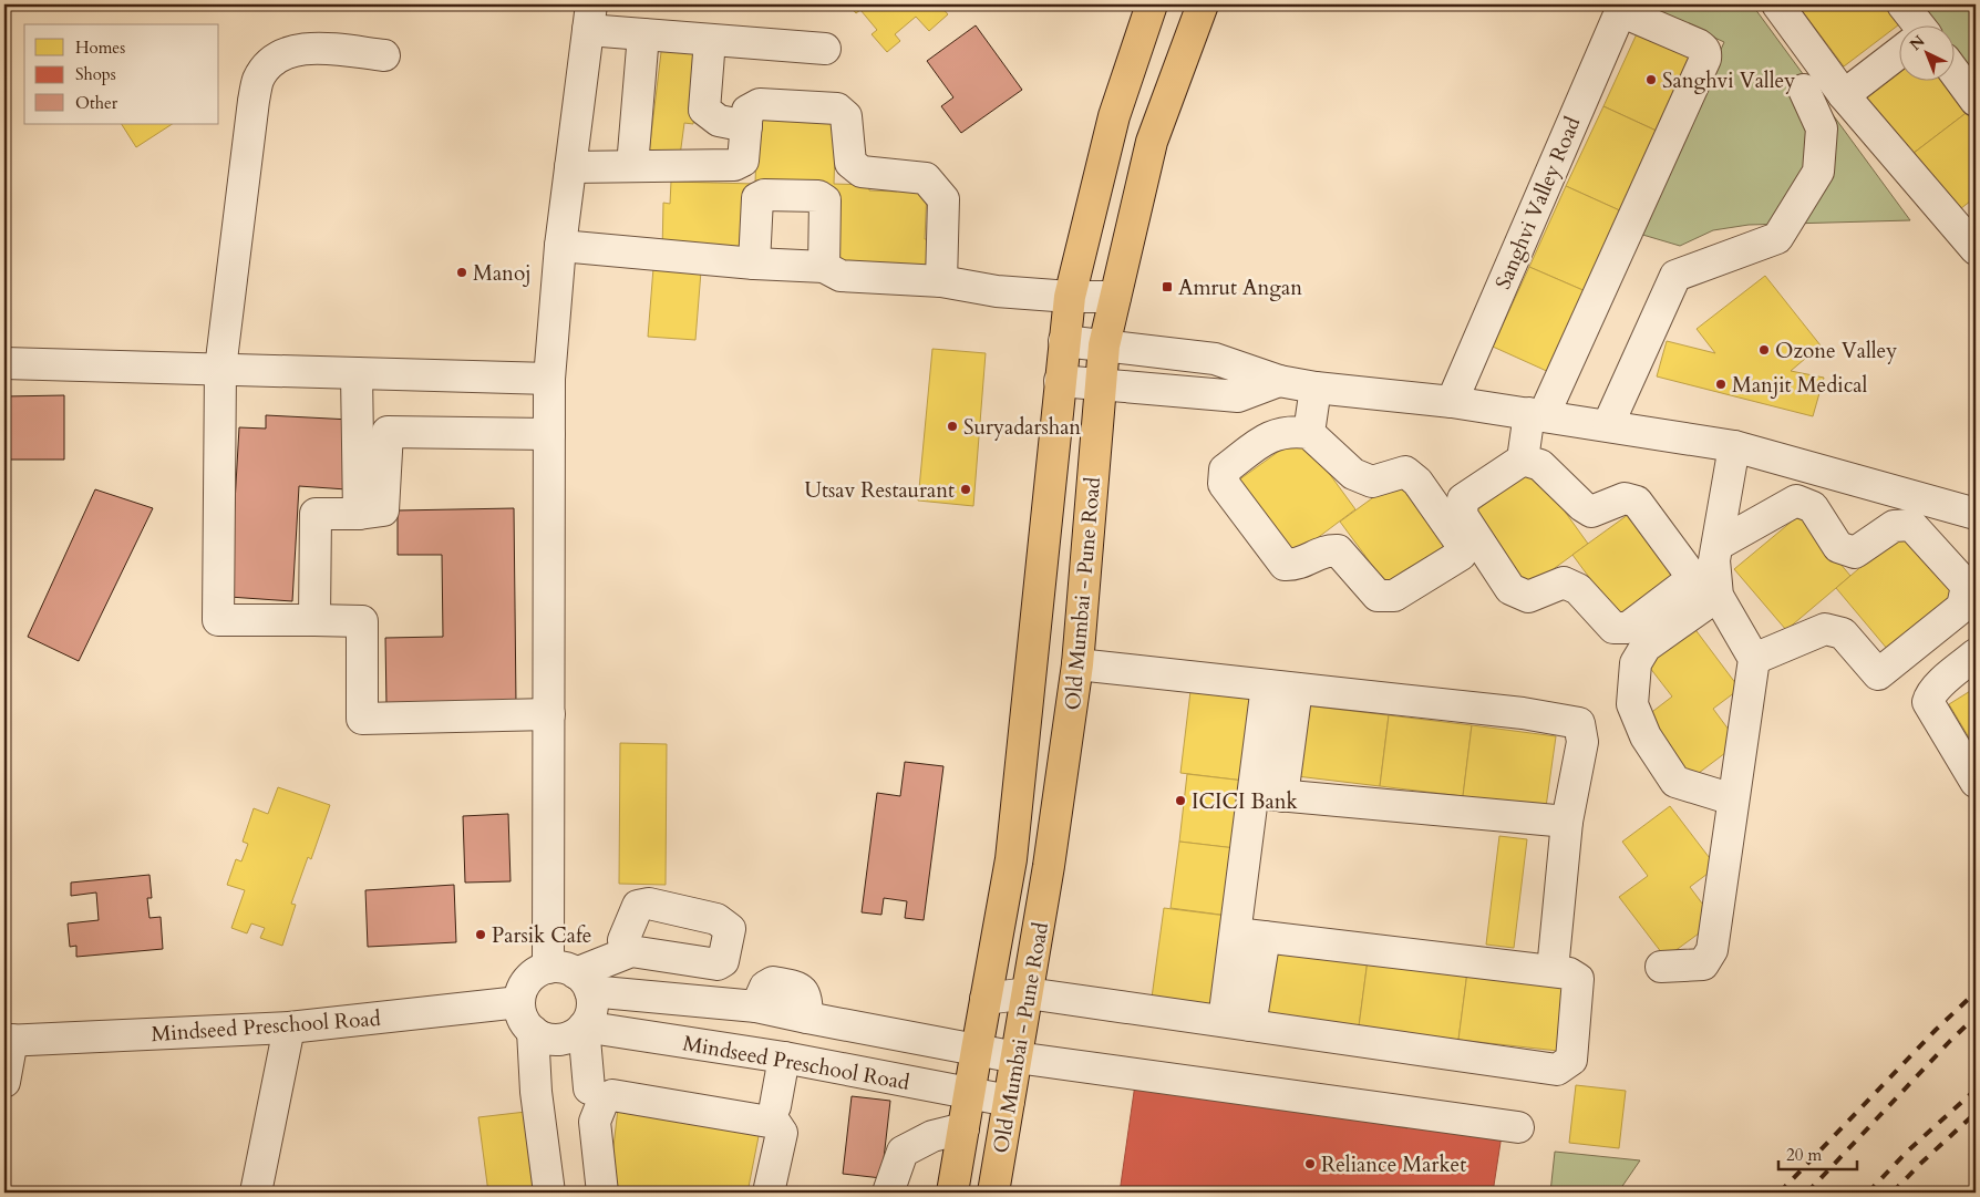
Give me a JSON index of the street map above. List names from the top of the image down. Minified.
{"streets":{"main road":["Old Mumbai - Pune Road"],"street":["Sanghvi Valley Road","Mindseed Preschool Road"]},"crossings":[["Old Mumbai - Pune Road","Mindseed Preschool Road"]],"places":{"other":["Sanghvi Valley","Manoj","Ozone Valley","Manjit Medical","Suryadarshan","Utsav Restaurant","ICICI Bank","Parsik Cafe","Reliance Market"],"transit":["Amrut Angan"]},"legend":["Homes","Shops","Other"],"scale_bar":"20 m","north":"top left"}
